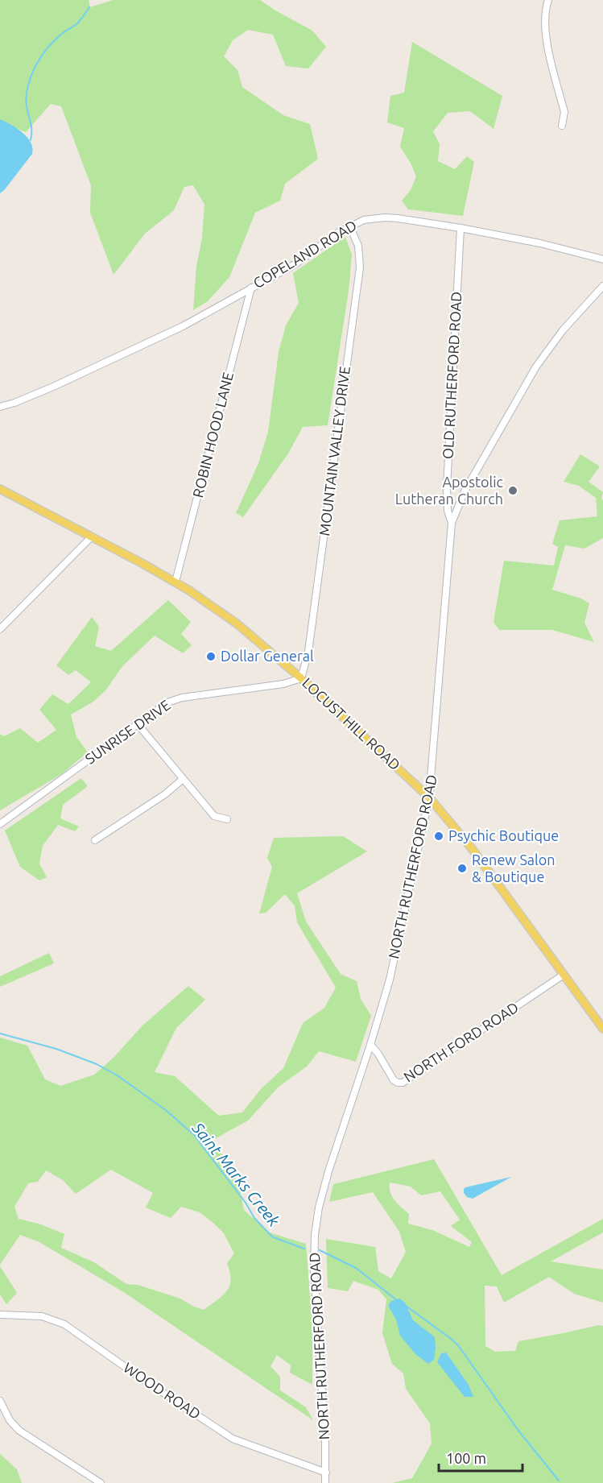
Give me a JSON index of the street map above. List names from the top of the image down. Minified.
{"streets":{"main road":["LOCUST HILL ROAD"],"street":["COPELAND ROAD","OLD RUTHERFORD ROAD","ROBIN HOOD LANE","MOUNTAIN VALLEY DRIVE","SUNRISE DRIVE","NORTH RUTHERFORD ROAD","NORTH FORD ROAD","WOOD ROAD"]},"crossings":[["COPELAND ROAD","OLD RUTHERFORD ROAD"],["COPELAND ROAD","ROBIN HOOD LANE"],["COPELAND ROAD","MOUNTAIN VALLEY DRIVE"],["OLD RUTHERFORD ROAD","NORTH RUTHERFORD ROAD"],["ROBIN HOOD LANE","LOCUST HILL ROAD"],["MOUNTAIN VALLEY DRIVE","LOCUST HILL ROAD"],["MOUNTAIN VALLEY DRIVE","SUNRISE DRIVE"],["LOCUST HILL ROAD","SUNRISE DRIVE"],["LOCUST HILL ROAD","NORTH RUTHERFORD ROAD"],["LOCUST HILL ROAD","NORTH FORD ROAD"],["NORTH RUTHERFORD ROAD","NORTH FORD ROAD"],["NORTH RUTHERFORD ROAD","WOOD ROAD"]],"water":["Saint Marks Creek"],"places":["Apostolic Lutheran Church","Dollar General","Psychic Boutique","Renew Salon & Boutique"],"scale_bar":"100 m"}
